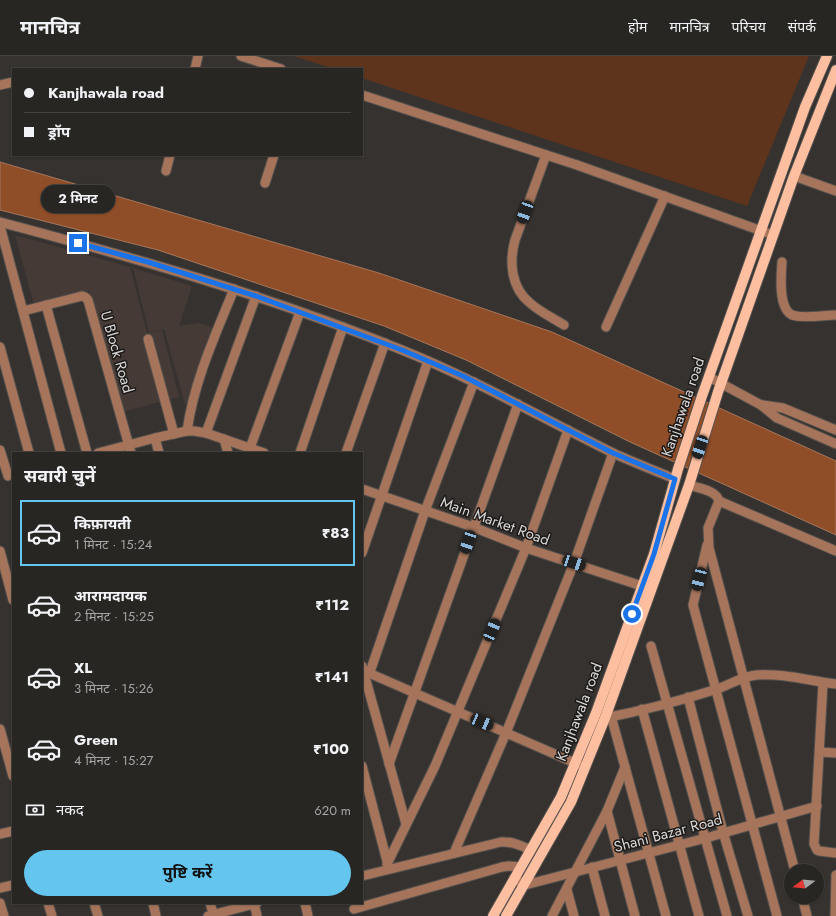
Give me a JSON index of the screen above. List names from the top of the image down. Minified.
{"streets":{"main road":["Kanjhawala road"],"street":["U Block Road","Main Market Road","Shani Bazar Road"]},"crossings":[["Kanjhawala road","Main Market Road"],["Kanjhawala road","Shani Bazar Road"]],"north":"left","page":{"header":"मानचित्र","nav":["होम","मानचित्र","परिचय","संपर्क"],"banner":["Kanjhawala road","ड्रॉप"],"bubble":"2 मिनट","heading":"सवारी चुनें","list":[{"name":"किफ़ायती","note":"1 मिनट · 15:24","value":"₹83"},{"name":"आरामदायक","note":"2 मिनट · 15:25","value":"₹112"},{"name":"XL","note":"3 मिनट · 15:26","value":"₹141"},{"name":"Green","note":"4 मिनट · 15:27","value":"₹100"}],"pay":["नकद","620 m"],"buttons":"पुष्टि करें"}}
